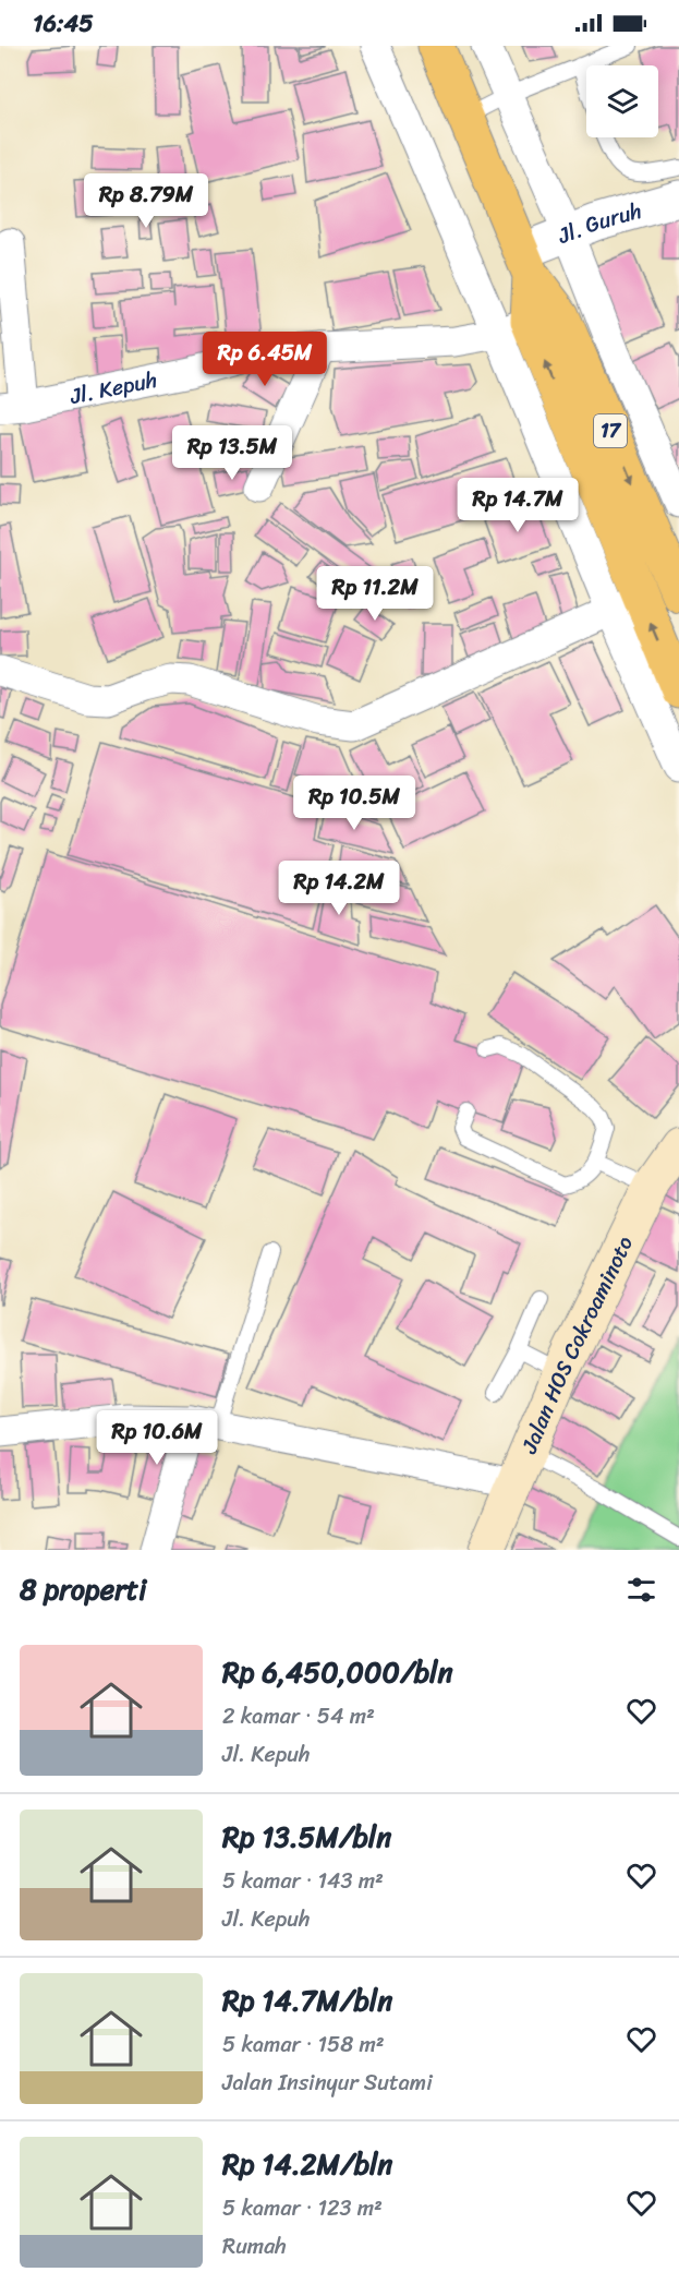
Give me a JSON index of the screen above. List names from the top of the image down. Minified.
{"streets":{"highway":["17"],"main road":["Jalan HOS Cokroaminoto"],"street":["Jl. Guruh","Jl. Kepuh"]},"crossings":[["Jl. Guruh","17"],["Jl. Kepuh","17"]],"page":{"status":"16:45","price":["Rp 8.79M","Rp 6.45M","Rp 13.5M","Rp 14.7M","Rp 11.2M","Rp 10.5M","Rp 14.2M","Rp 10.6M"],"heading":"8 properti","list":[{"name":"Rp 6,450,000/bln","note":"2 kamar · 54 m² · Jl. Kepuh"},{"name":"Rp 13.5M/bln","note":"5 kamar · 143 m² · Jl. Kepuh"},{"name":"Rp 14.7M/bln","note":"5 kamar · 158 m² · Jalan Insinyur Sutami"},{"name":"Rp 14.2M/bln","note":"5 kamar · 123 m² · Rumah"}]}}
